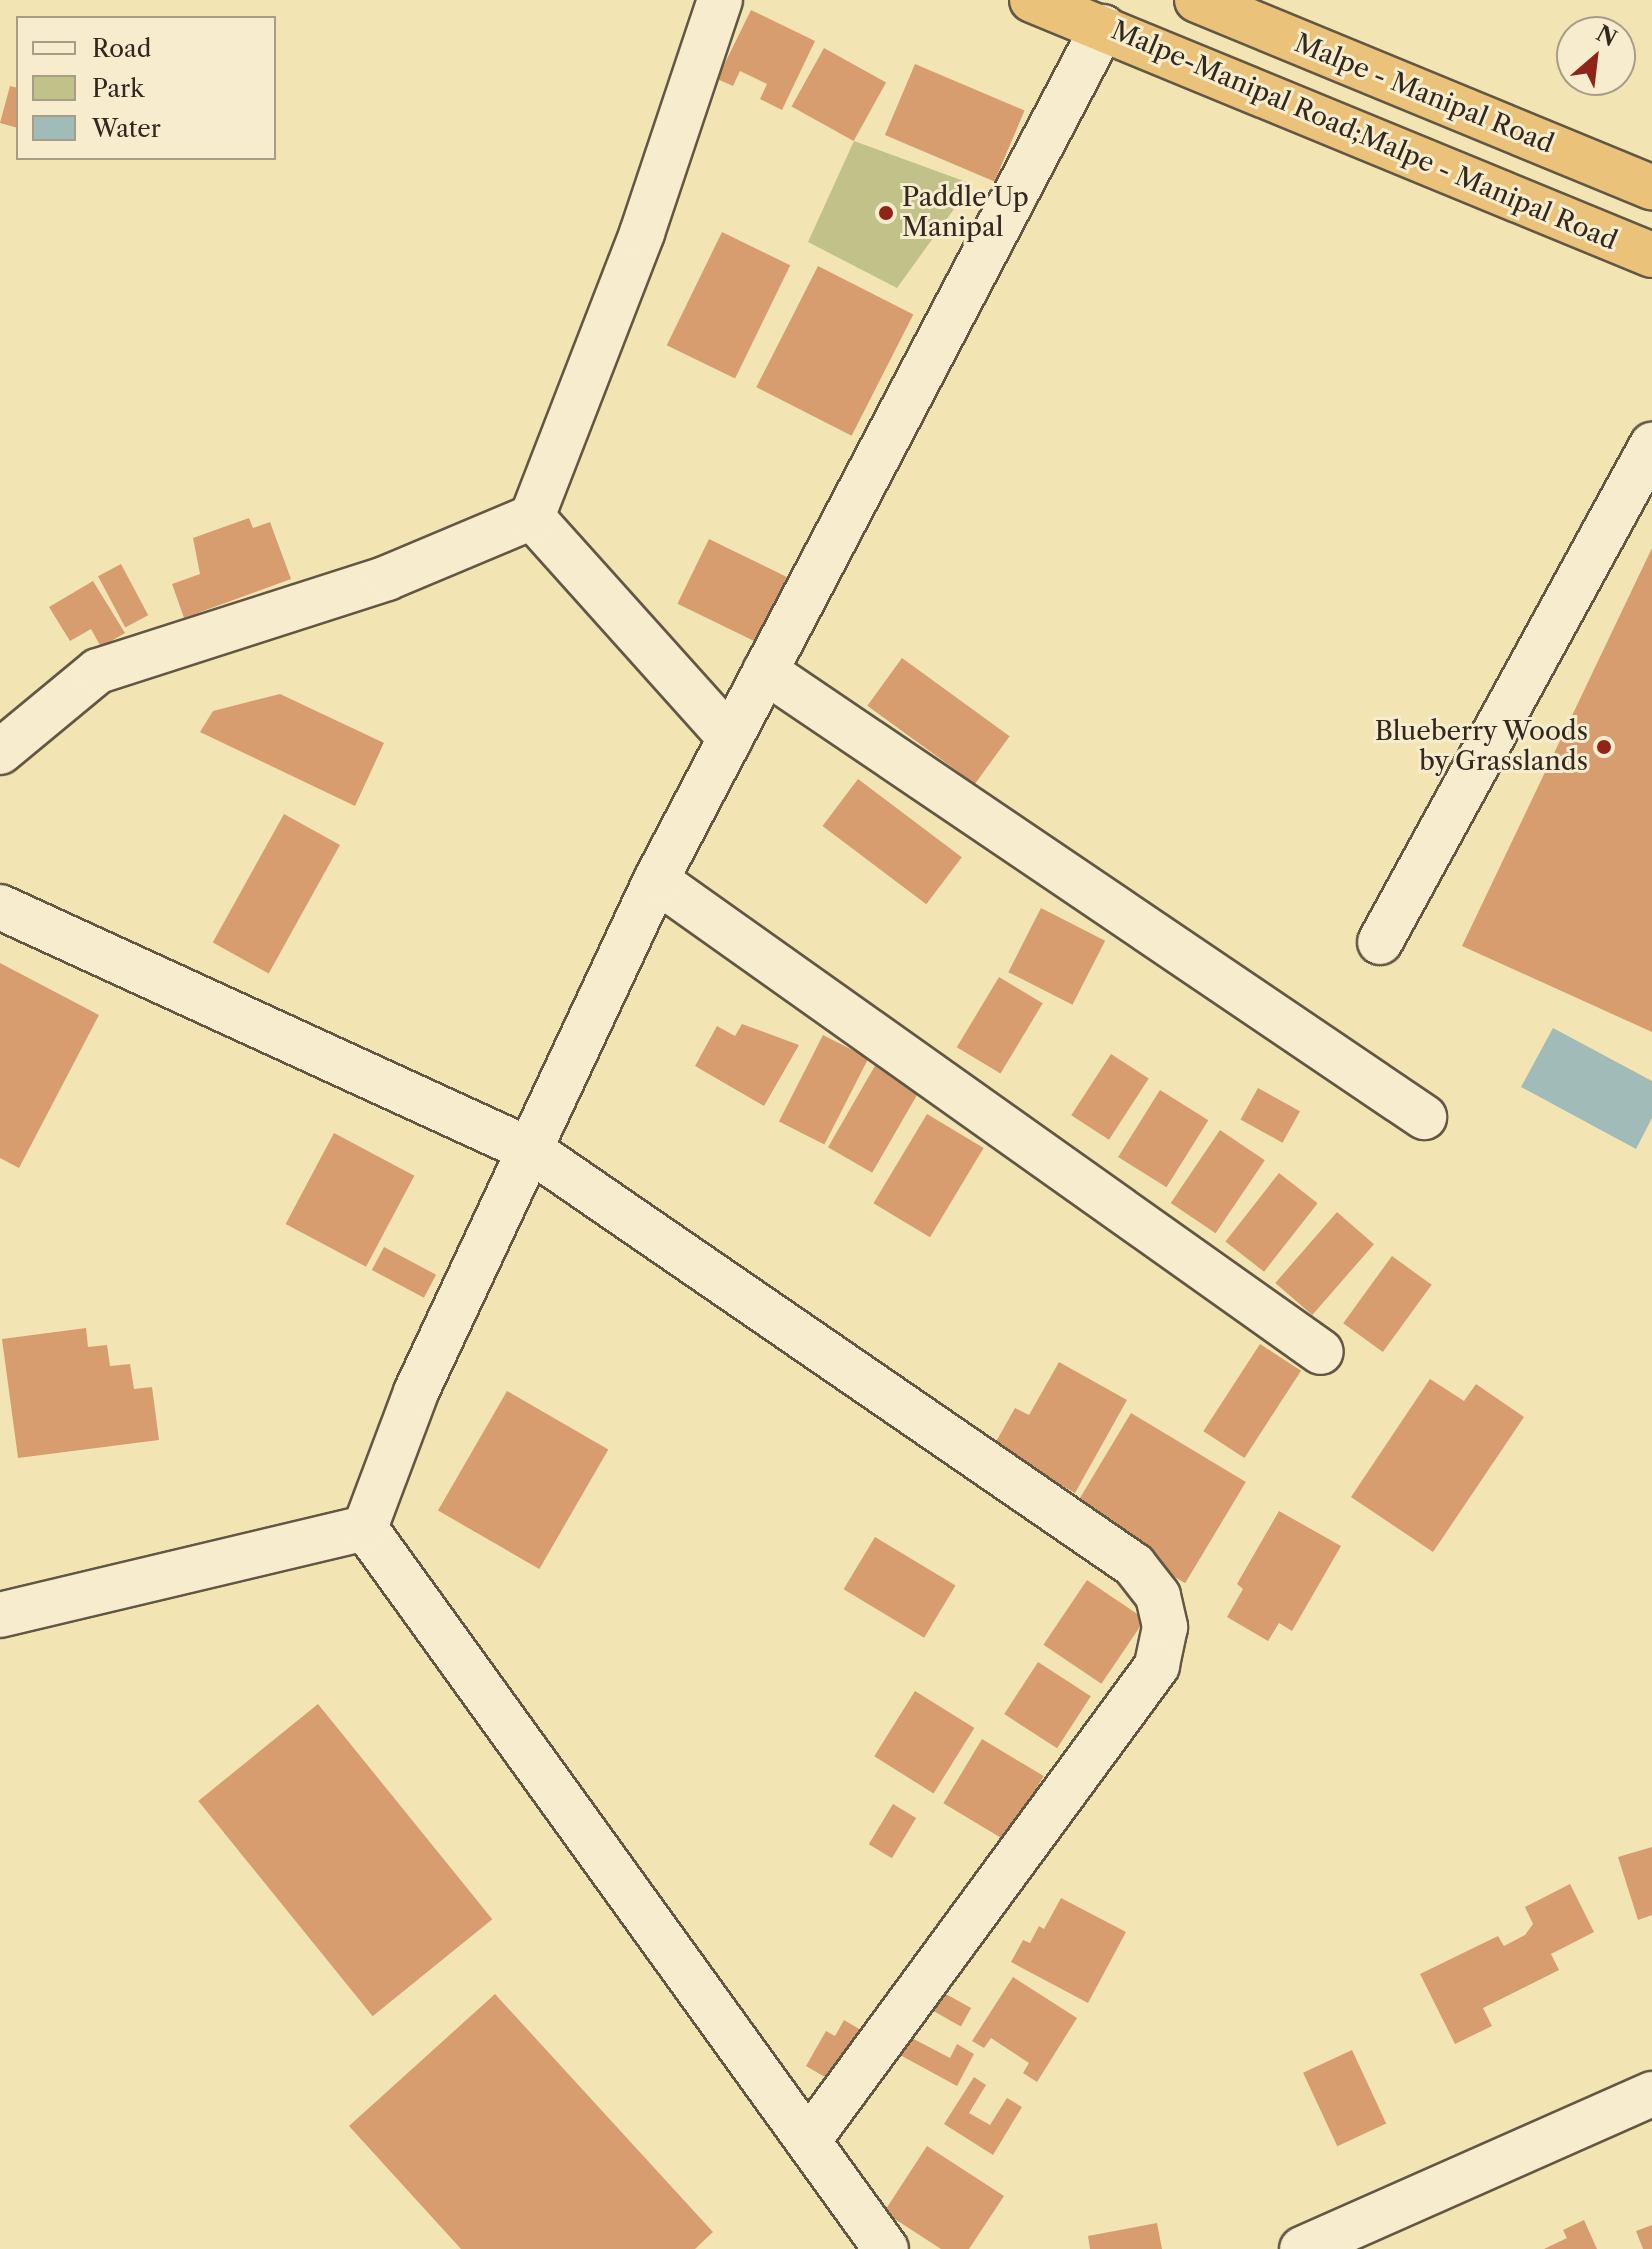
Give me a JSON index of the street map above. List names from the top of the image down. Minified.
{"streets":{"highway":["Malpe - Manipal Road","Malpe-Manipal Road;Malpe - Manipal Road"]},"places":["Paddle Up Manipal","Blueberry Woods by Grasslands"],"legend":["Road","Park","Water"],"north":"top right"}
